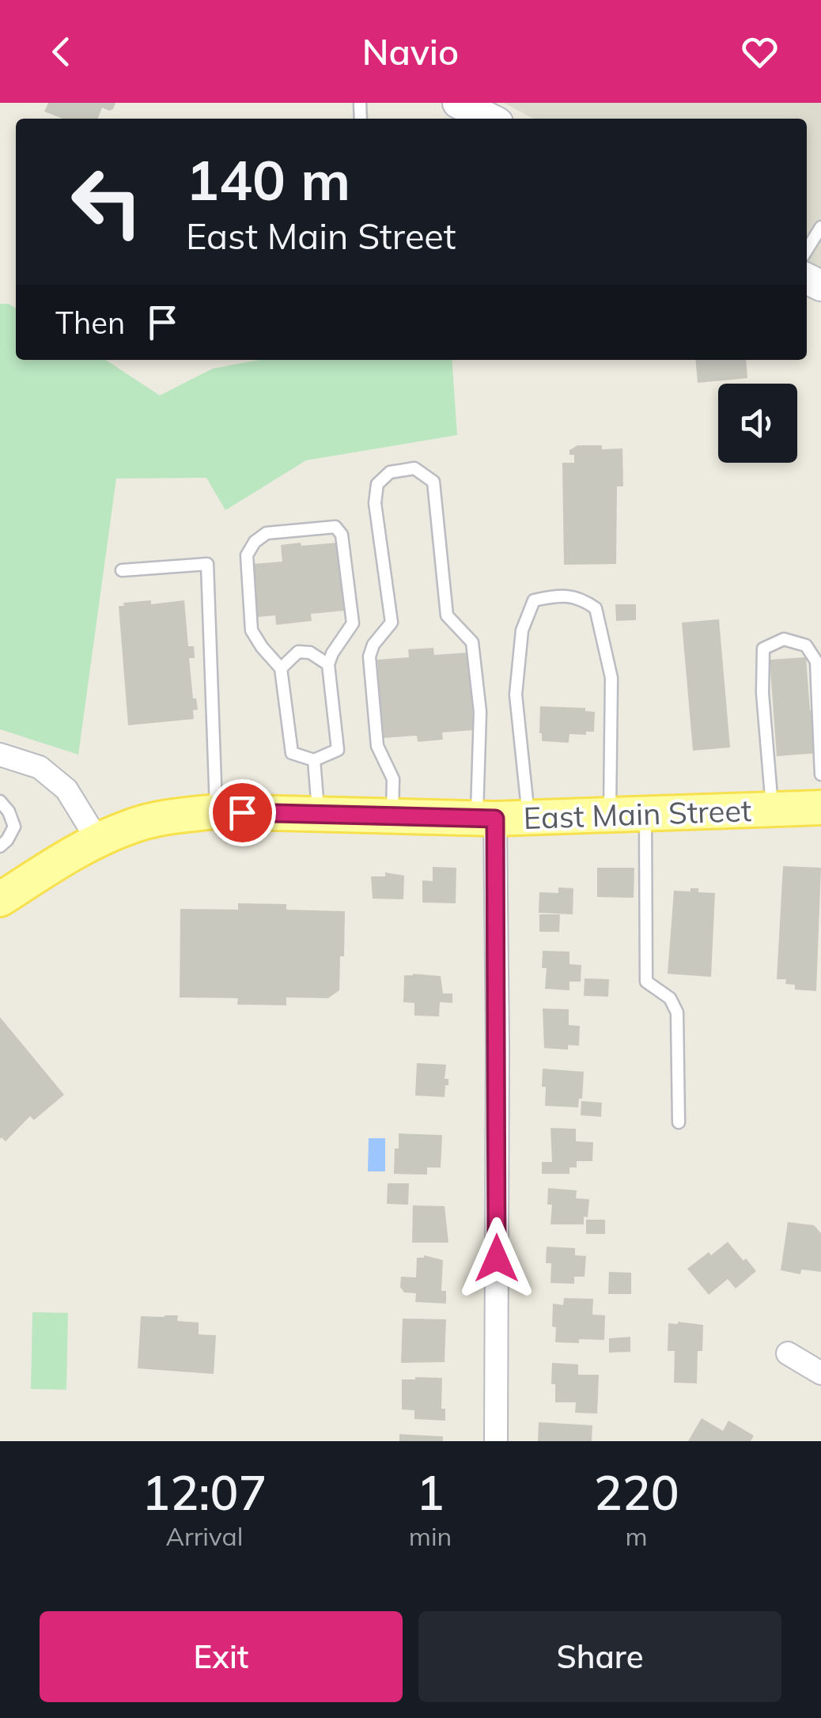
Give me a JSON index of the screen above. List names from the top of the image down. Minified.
{"streets":{"main road":["East Main Street"]},"page":{"header":"Navio","turn":["140 m","East Main Street"],"then":"Then","eta":["12:07","Arrival","1","min","220","m"],"buttons":["Exit","Share"]}}
